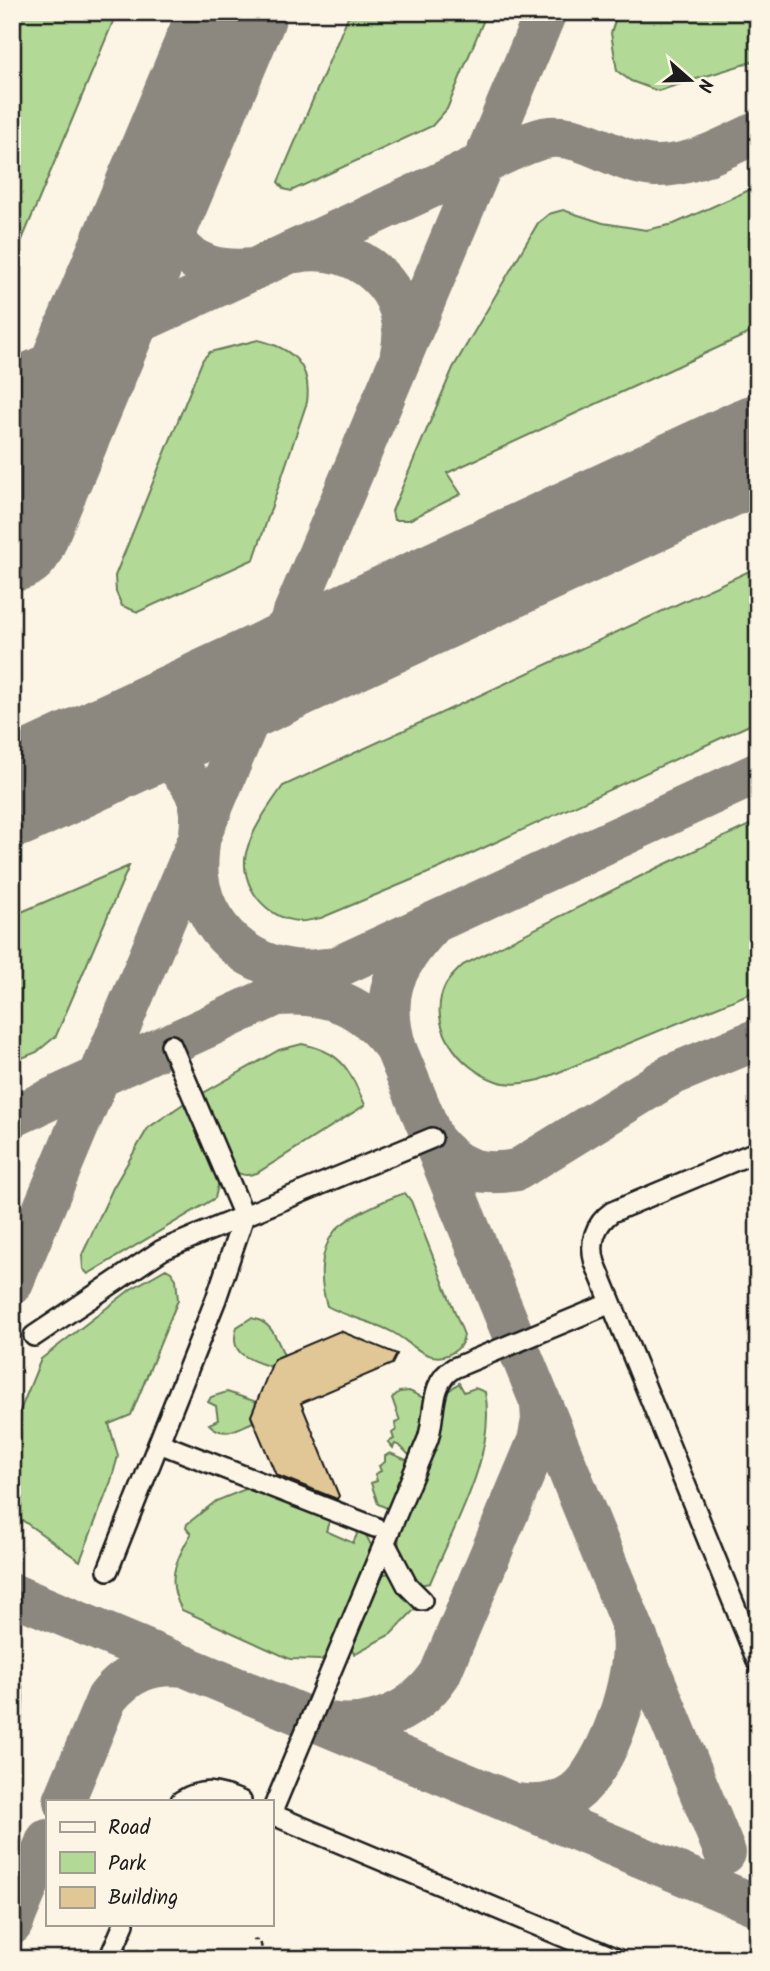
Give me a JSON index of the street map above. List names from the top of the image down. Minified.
{"legend":["Road","Park","Building"],"north":"right"}
